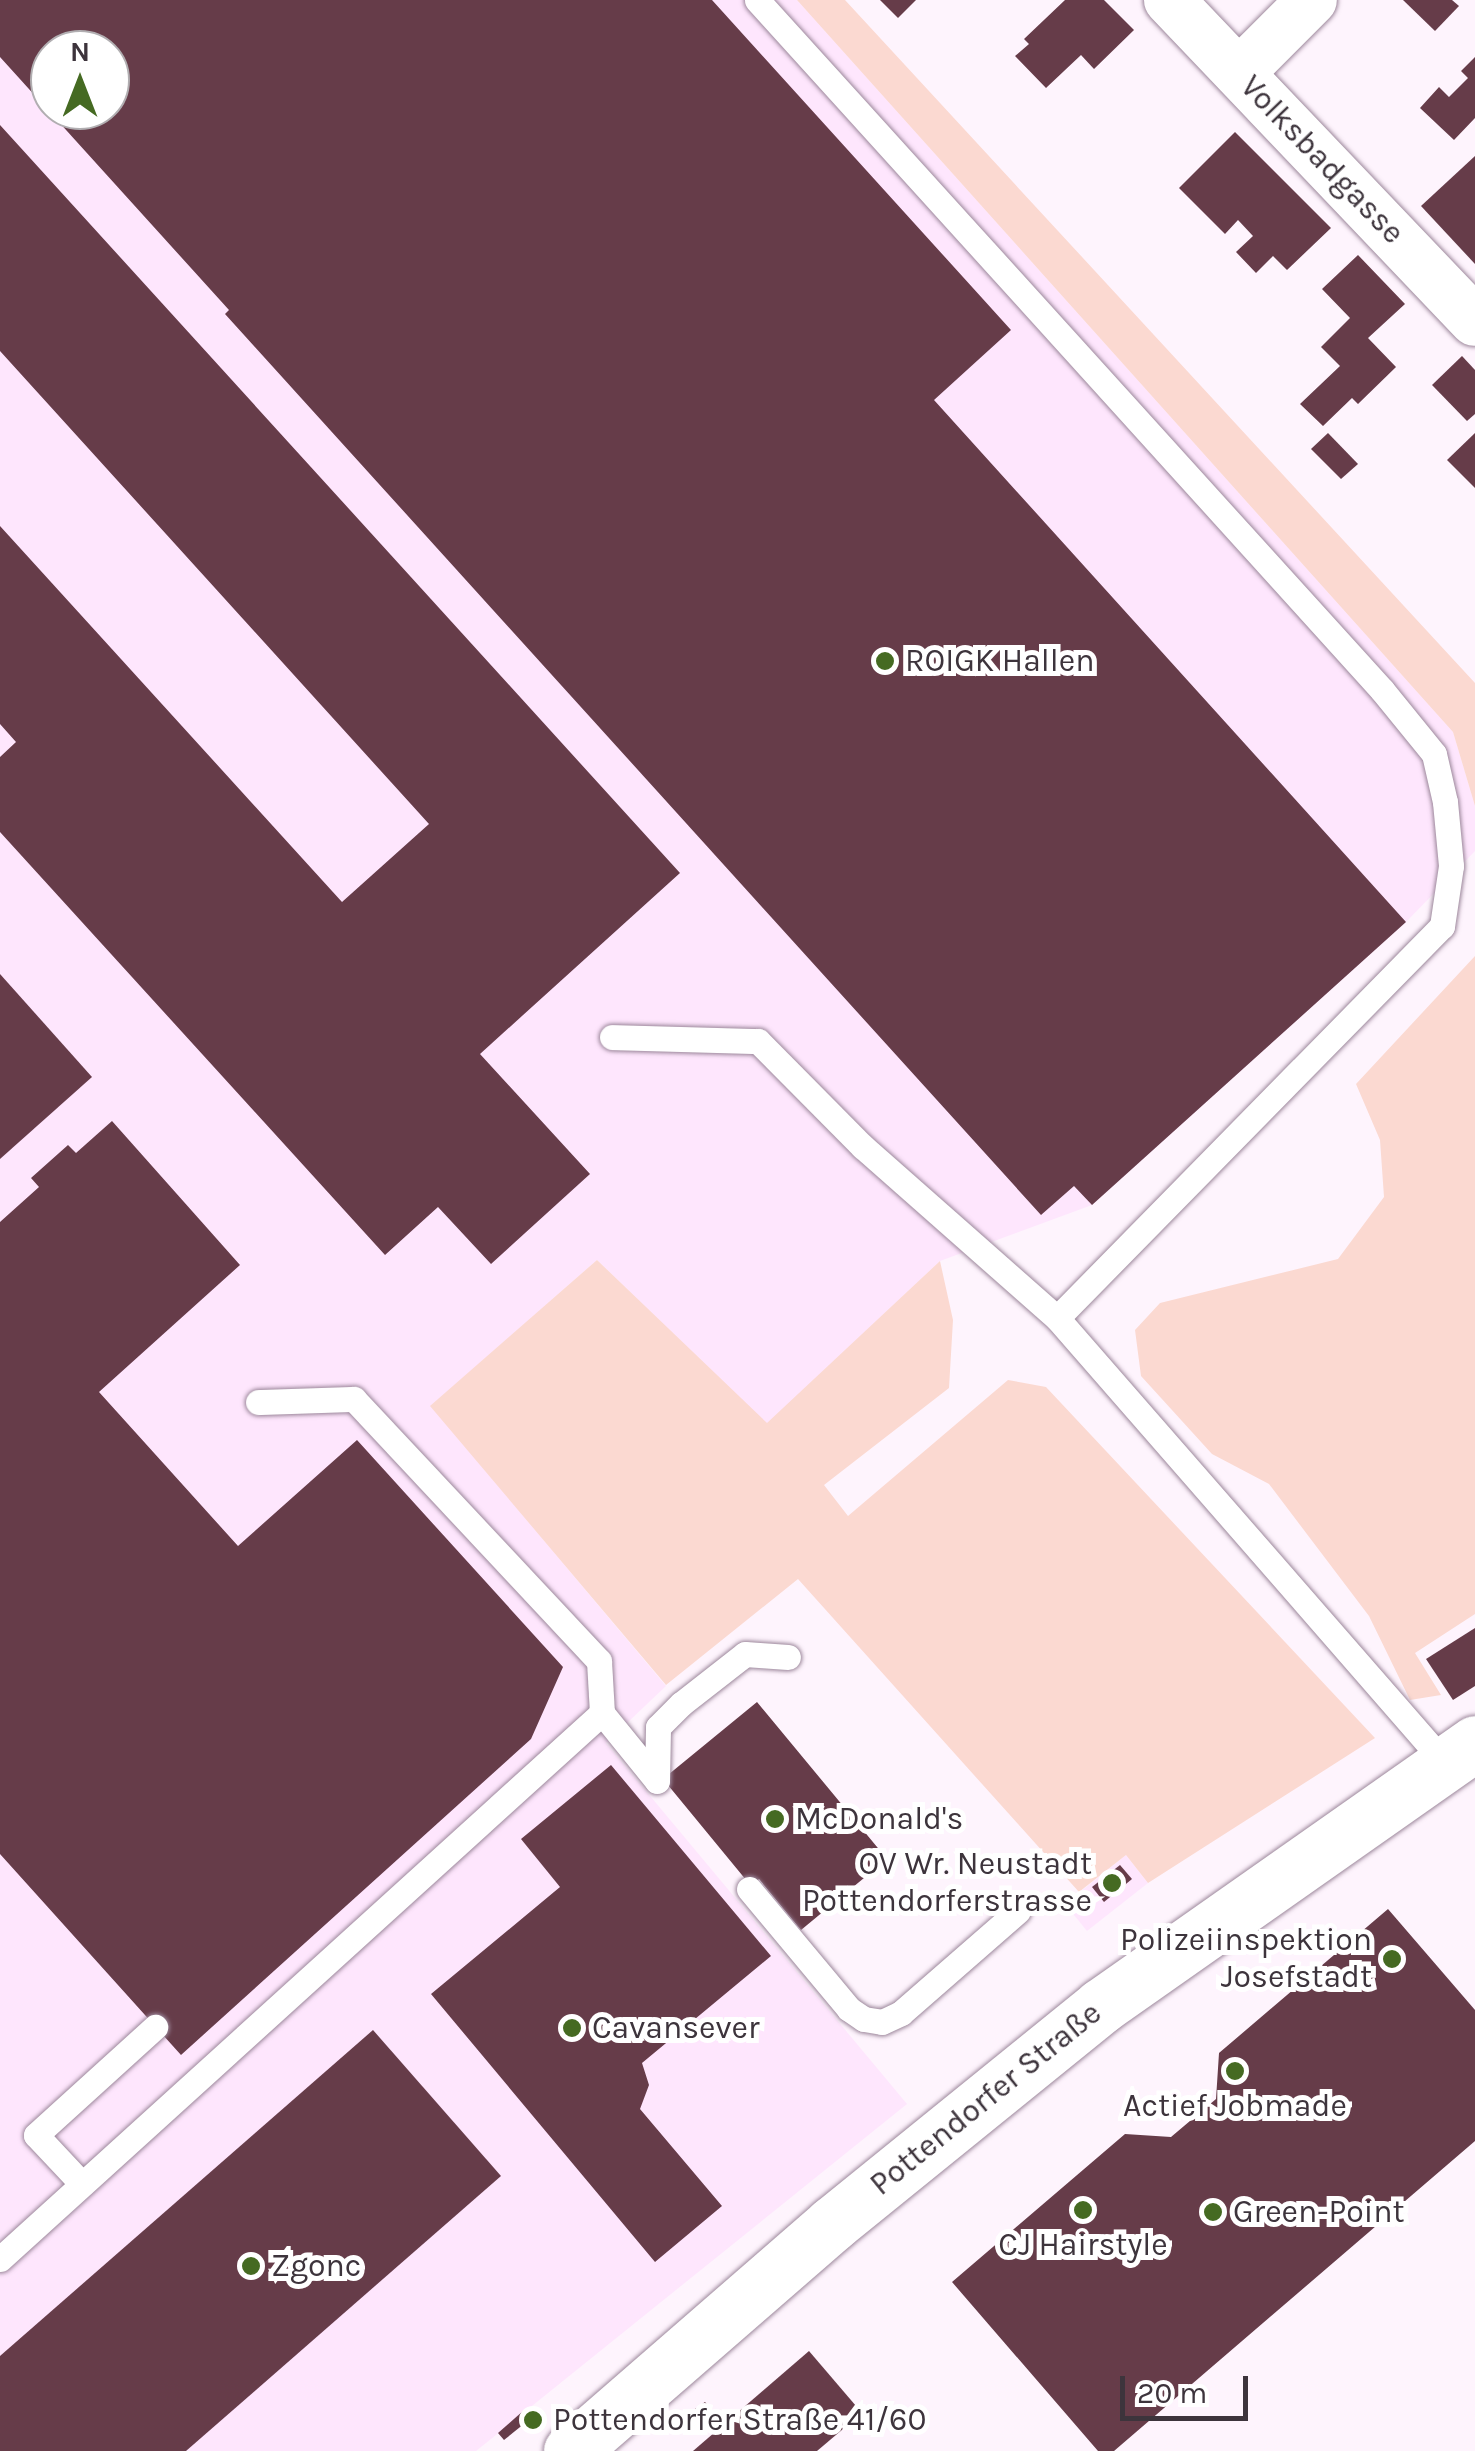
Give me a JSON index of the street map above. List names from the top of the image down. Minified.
{"streets":{"main road":["Pottendorfer Straße"],"street":["Volksbadgasse"]},"places":["ROIGK Hallen","McDonald's","OV Wr. Neustadt Pottendorferstrasse","Polizeiinspektion Josefstadt","Cavansever","Actief Jobmade","CJ Hairstyle","Green-Point","Zgonc","Pottendorfer Straße 41/60"],"scale_bar":"20 m","north":"top"}
